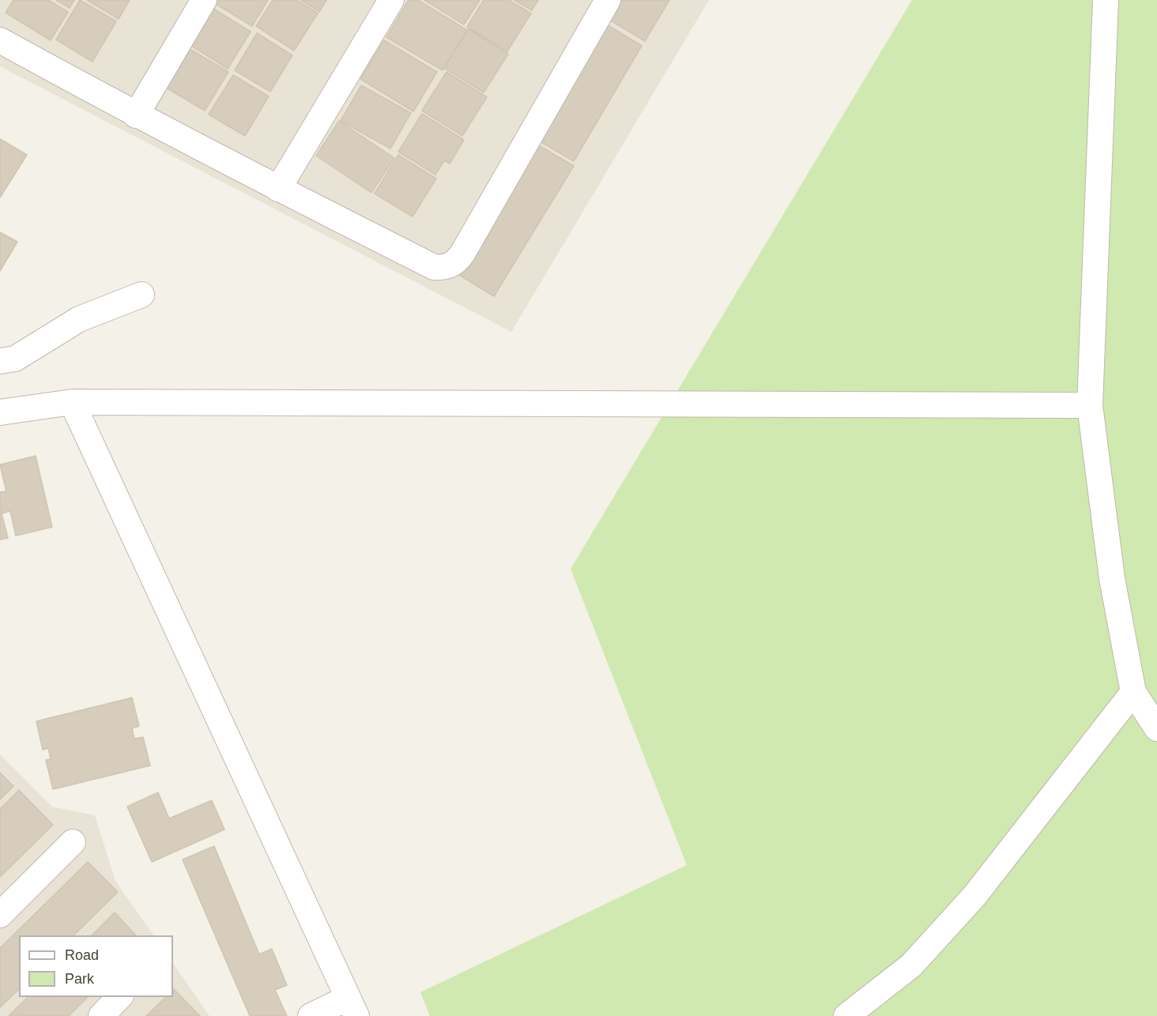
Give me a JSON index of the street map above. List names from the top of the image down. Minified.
{"legend":["Road","Park"]}
